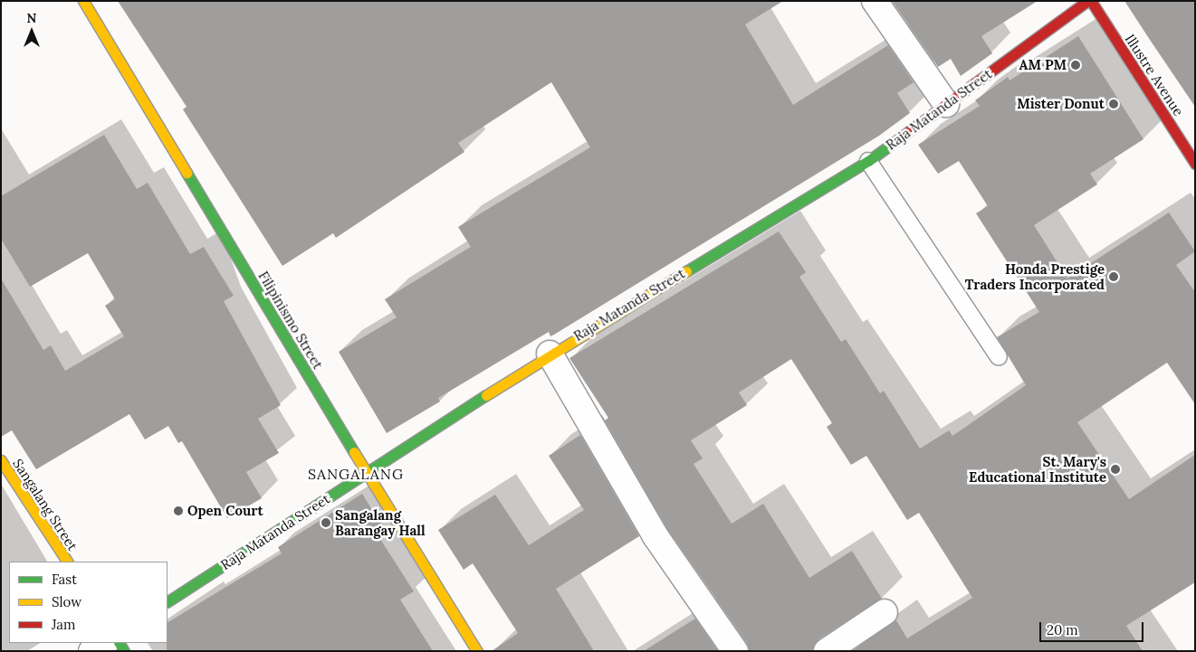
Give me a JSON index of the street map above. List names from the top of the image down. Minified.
{"streets":{"street":["Illustre Avenue","Raja Matanda Street","Filipinismo Street","Sangalang Street"]},"crossings":[["Illustre Avenue","Raja Matanda Street"],["Raja Matanda Street","Filipinismo Street"]],"districts":["SANGALANG"],"places":["AM PM","Mister Donut","Honda Prestige Traders Incorporated","St. Mary's Educational Institute","Open Court","Sangalang Barangay Hall"],"legend":["Fast","Slow","Jam"],"scale_bar":"20 m","north":"top"}
